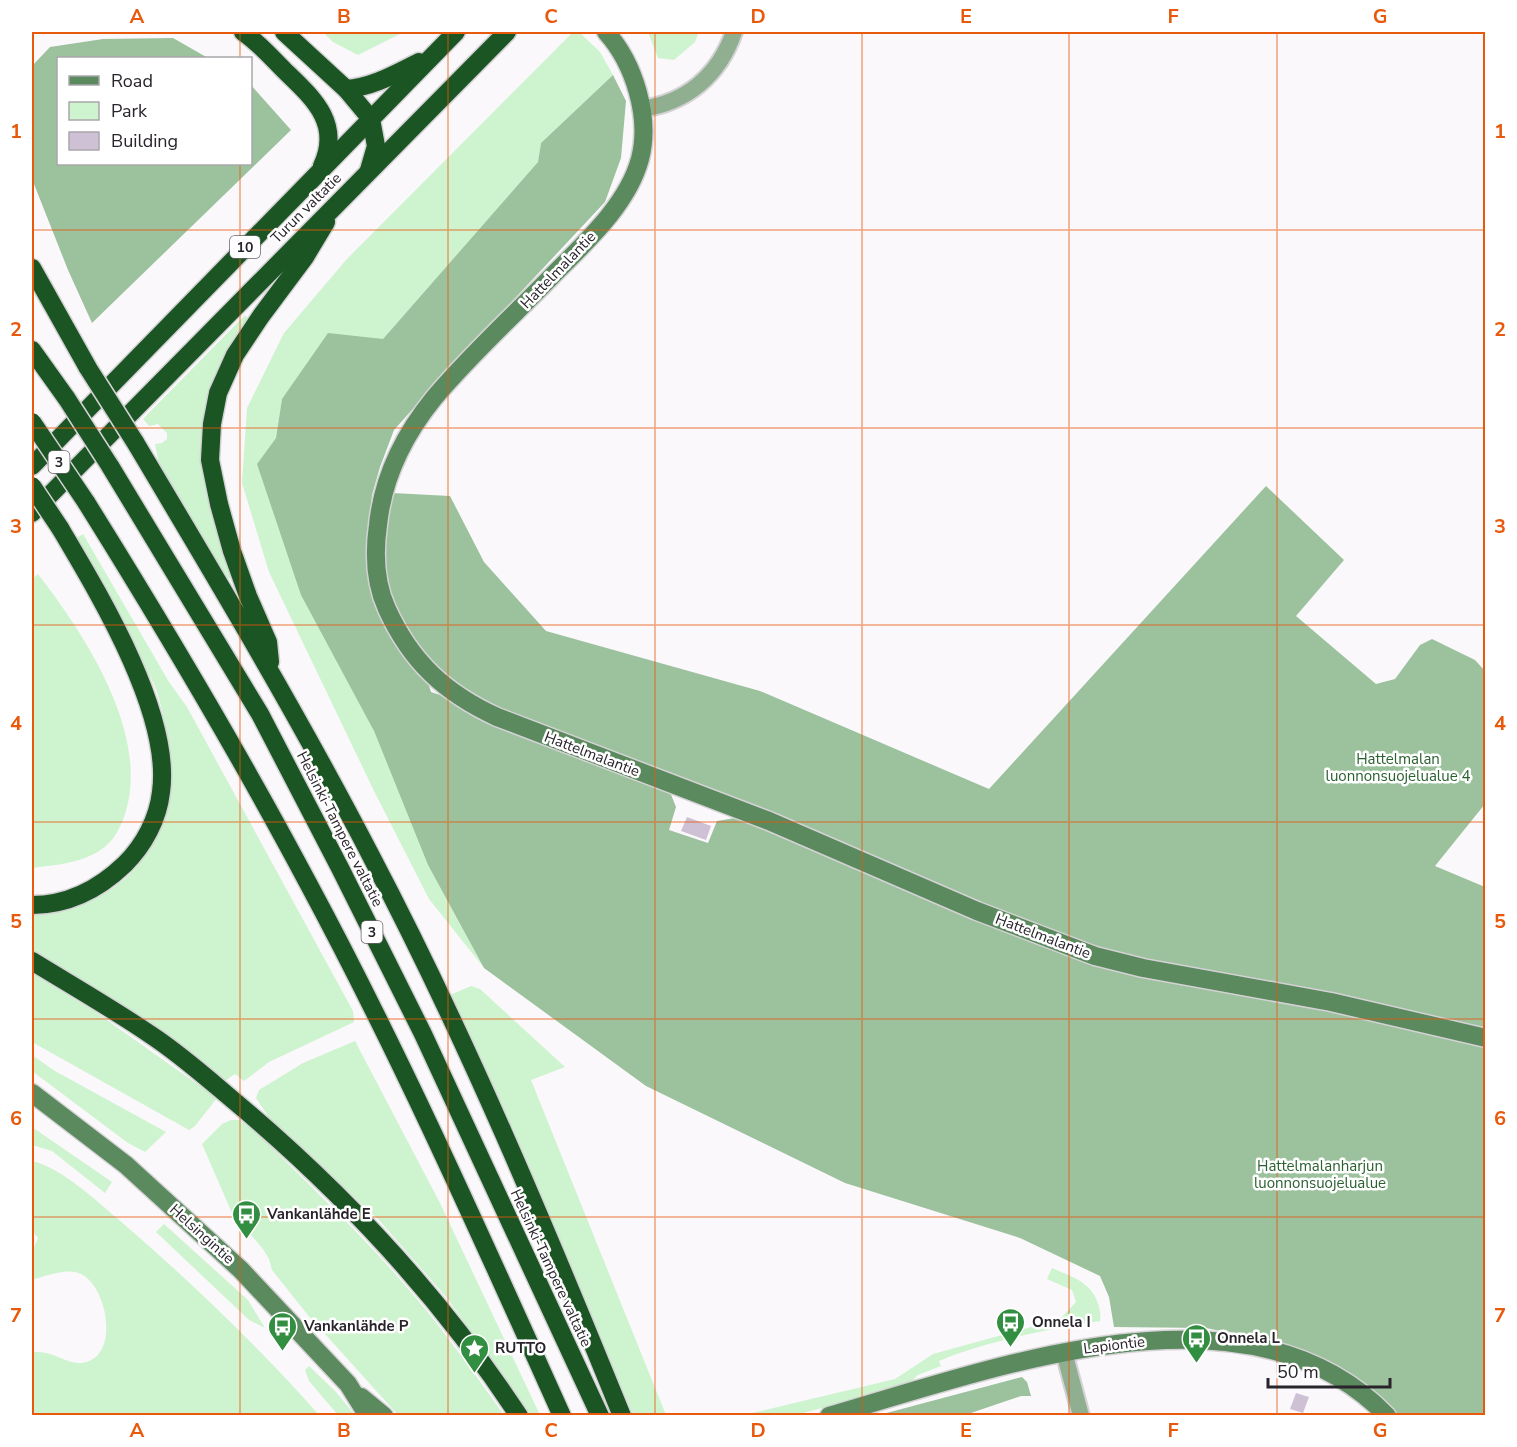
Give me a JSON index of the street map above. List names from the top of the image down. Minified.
{"streets":{"highway":["Turun valtatie","10","3","Helsinki-Tampere valtatie"],"street":["Hattelmalantie","Helsingintie","Lapiontie"]},"parks":["Hattelmalan luonnonsuojelualue 4","Hattelmalanharjun luonnonsuojelualue"],"places":{"bus stop":["Vankanlähde E","Onnela I","Vankanlähde P","Onnela L"],"place":["RUTTO"]},"legend":["Road","Park","Building"],"scale_bar":"50 m","grid":{"columns":["A","B","C","D","E","F","G"],"rows":["1","2","3","4","5","6","7"]}}
